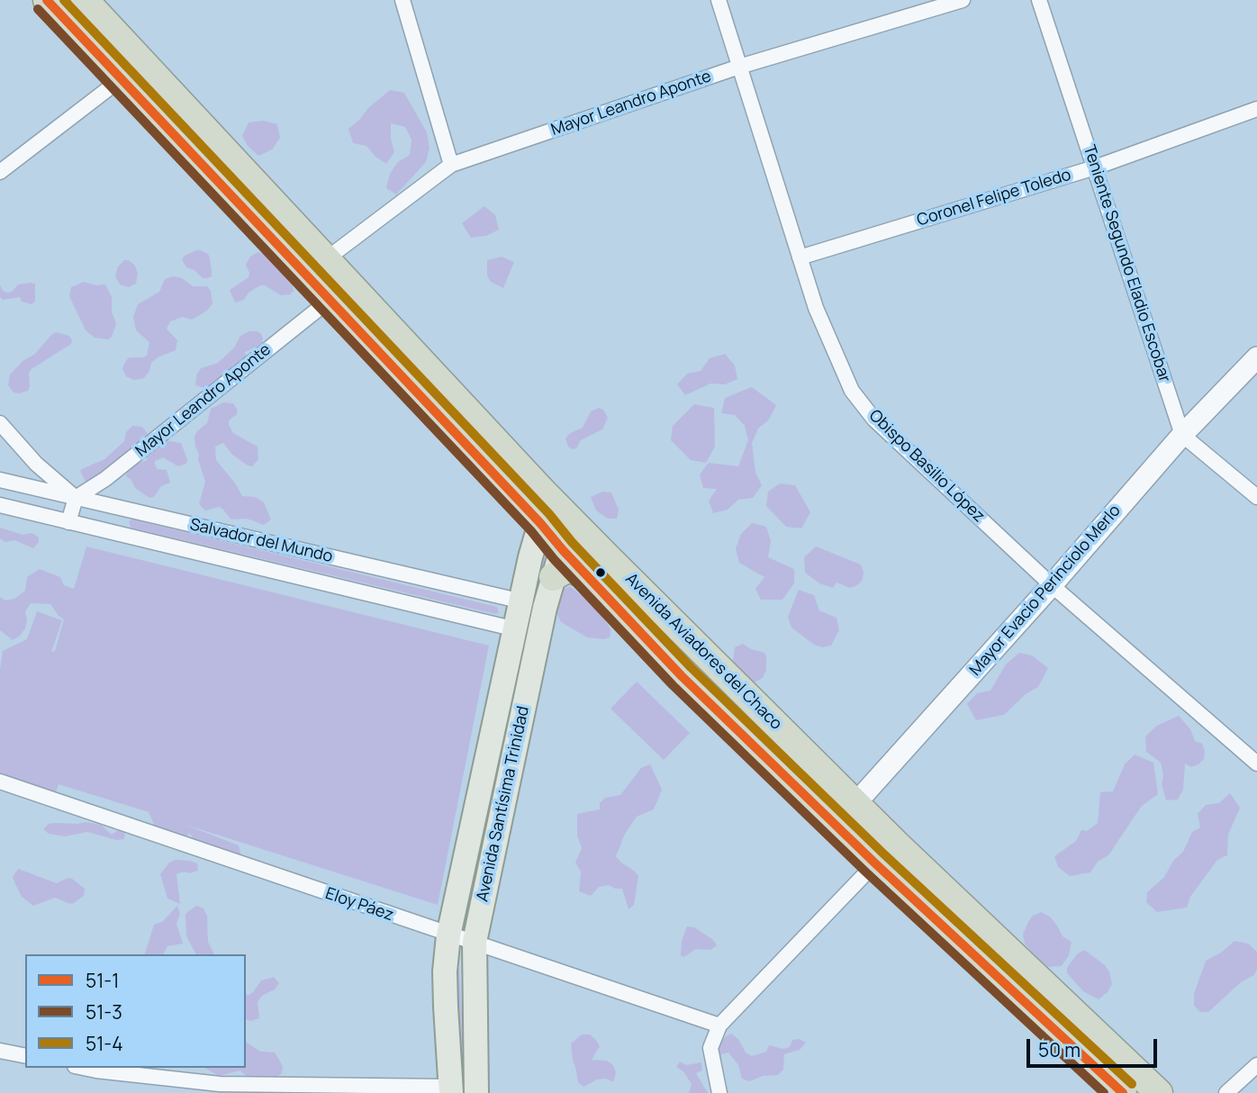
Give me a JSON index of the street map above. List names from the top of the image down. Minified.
{"streets":{"highway":["Avenida Aviadores del Chaco"],"main road":["Avenida Santísima Trinidad"],"street":["Mayor Leandro Aponte","Coronel Felipe Toledo","Teniente Segundo Eladio Escobar","Obispo Basilio López","Salvador del Mundo","Mayor Evacio Perinciolo Merlo","Eloy Páez"]},"crossings":[["Mayor Leandro Aponte","Obispo Basilio López"],["Mayor Leandro Aponte","Salvador del Mundo"],["Mayor Leandro Aponte","Avenida Aviadores del Chaco"],["Coronel Felipe Toledo","Teniente Segundo Eladio Escobar"],["Coronel Felipe Toledo","Obispo Basilio López"],["Teniente Segundo Eladio Escobar","Mayor Evacio Perinciolo Merlo"],["Obispo Basilio López","Mayor Evacio Perinciolo Merlo"],["Salvador del Mundo","Avenida Santísima Trinidad"],["Mayor Evacio Perinciolo Merlo","Avenida Aviadores del Chaco"],["Avenida Aviadores del Chaco","Avenida Santísima Trinidad"],["Avenida Santísima Trinidad","Eloy Páez"]],"lines":["transit line 51-1","transit line 51-4","transit line 51-3"],"legend":["51-1","51-3","51-4"],"scale_bar":"50 m"}
